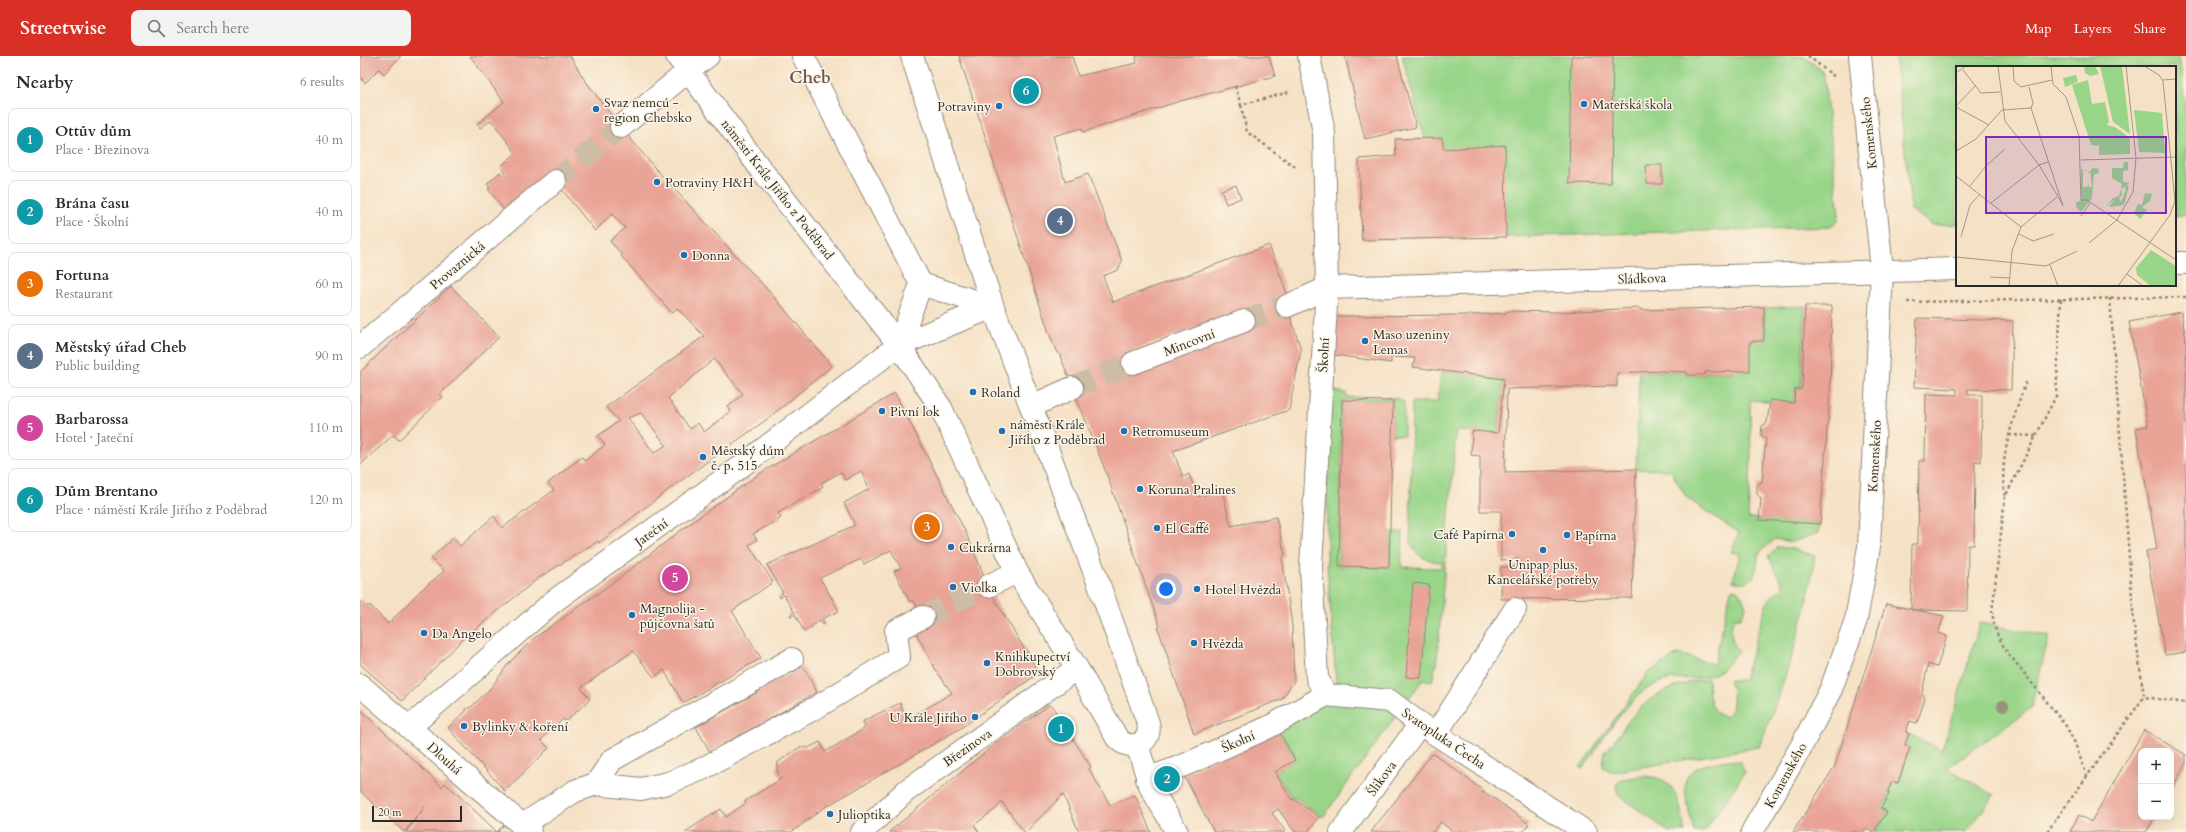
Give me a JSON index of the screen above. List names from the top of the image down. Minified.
{"streets":{"street":["Komenského","náměstí Krále Jiřího z Poděbrad","Provaznická","Sládkova","Mincovní","Školní","Jateční","Svatopluka Čecha","Březinova","Dlouhá","Šlikova"]},"crossings":[["Komenského","Sládkova"],["náměstí Krále Jiřího z Poděbrad","Jateční"],["náměstí Krále Jiřího z Poděbrad","Březinova"],["Sládkova","Školní"],["Školní","Svatopluka Čecha"],["Jateční","Dlouhá"],["Svatopluka Čecha","Šlikova"]],"districts":["Cheb"],"places":["Mateřská škola","Potraviny","Svaz nemcú - region Chebsko","Potraviny H&H","Donna","Maso uzeniny Lemas","Roland","Pivní lok","náměstí Krále Jiřího z Poděbrad","Retromuseum","Městský dúm č. p. 515","Koruna Pralines","El Caffé","Café Papírna","Papírna","Cukrárna","Unipap plus, Kancelářské potřeby","Violka","Hotel Hvězda","Magnolija - půjčovna šatů","Da Angelo","Hvězda","Knihkupectví Dobrovský","U Krále Jiřího","Bylinky & koření","Julioptika"],"scale_bar":"20 m","page":{"header":"Streetwise","search":"Search here","nav":["Map","Layers","Share"],"heading":["Nearby","6 results"],"pins":["6","4","3","5","1","2"],"list":[{"mark":"1","name":"Ottův dům","note":"Place · Březinova","value":"40 m"},{"mark":"2","name":"Brána času","note":"Place · Školní","value":"40 m"},{"mark":"3","name":"Fortuna","note":"Restaurant","value":"60 m"},{"mark":"4","name":"Městský úřad Cheb","note":"Public building","value":"90 m"},{"mark":"5","name":"Barbarossa","note":"Hotel · Jateční","value":"110 m"},{"mark":"6","name":"Dům Brentano","note":"Place · náměstí Krále Jiřího z Poděbrad","value":"120 m"}],"map_buttons":["+","−"],"scale":"20 m"}}
